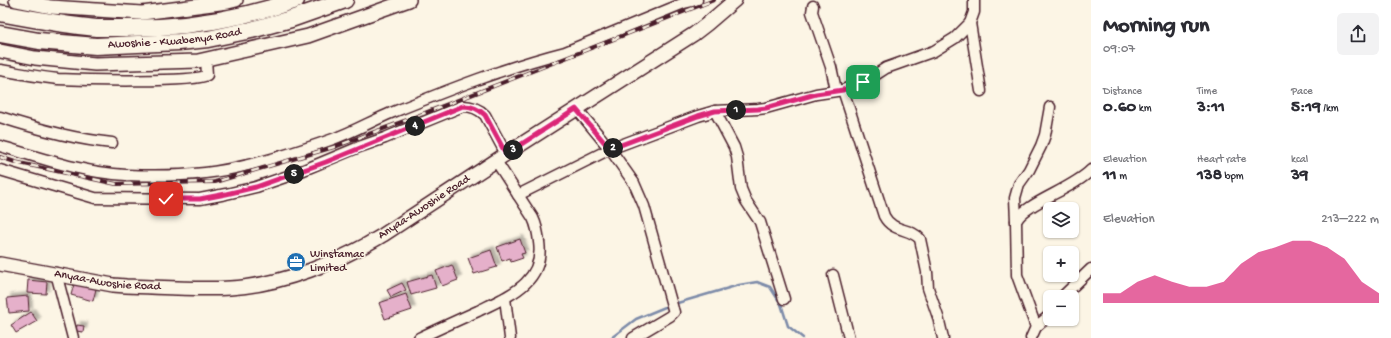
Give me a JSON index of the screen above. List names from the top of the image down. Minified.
{"streets":{"main road":["Awoshie - Kwabenya Road"],"street":["Anyaa-Awoshie Road"]},"places":{"office":["Winstamac Limited"]},"page":{"heading":["Morning run","09:07"],"stats":[["Distance","0.60 km"],["Time","3:11"],["Pace","5:19 /km"],["Elevation","11 m"],["Heart rate","138 bpm"],["kcal","39"]],"pins":["1","4","2","3","5"],"map_buttons":["+","−"],"chart":["Elevation","213–222 m"]}}
